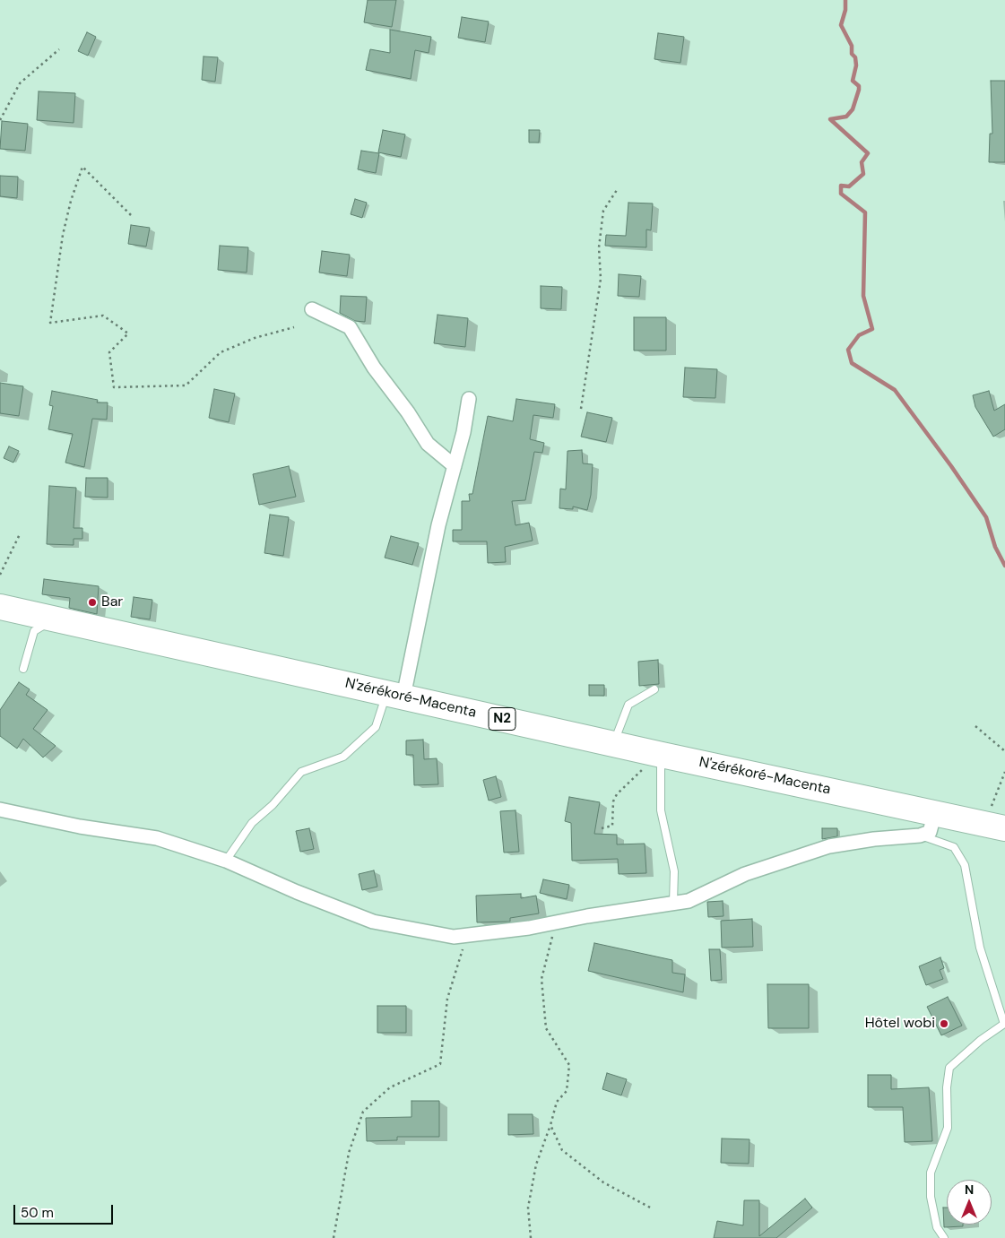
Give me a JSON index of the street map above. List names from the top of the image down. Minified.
{"streets":{"highway":["N'zérékoré-Macenta","N2"]},"places":["Bar","Hôtel wobi"],"scale_bar":"50 m","north":"top"}
